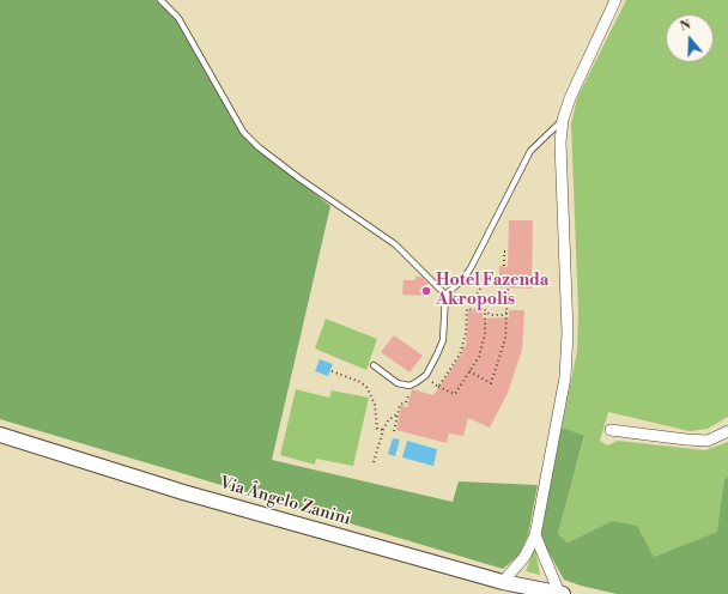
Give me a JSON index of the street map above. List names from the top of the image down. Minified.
{"streets":{"street":["Via Ângelo Zanini"]},"places":["Hotel Fazenda Akropolis"],"north":"top"}
